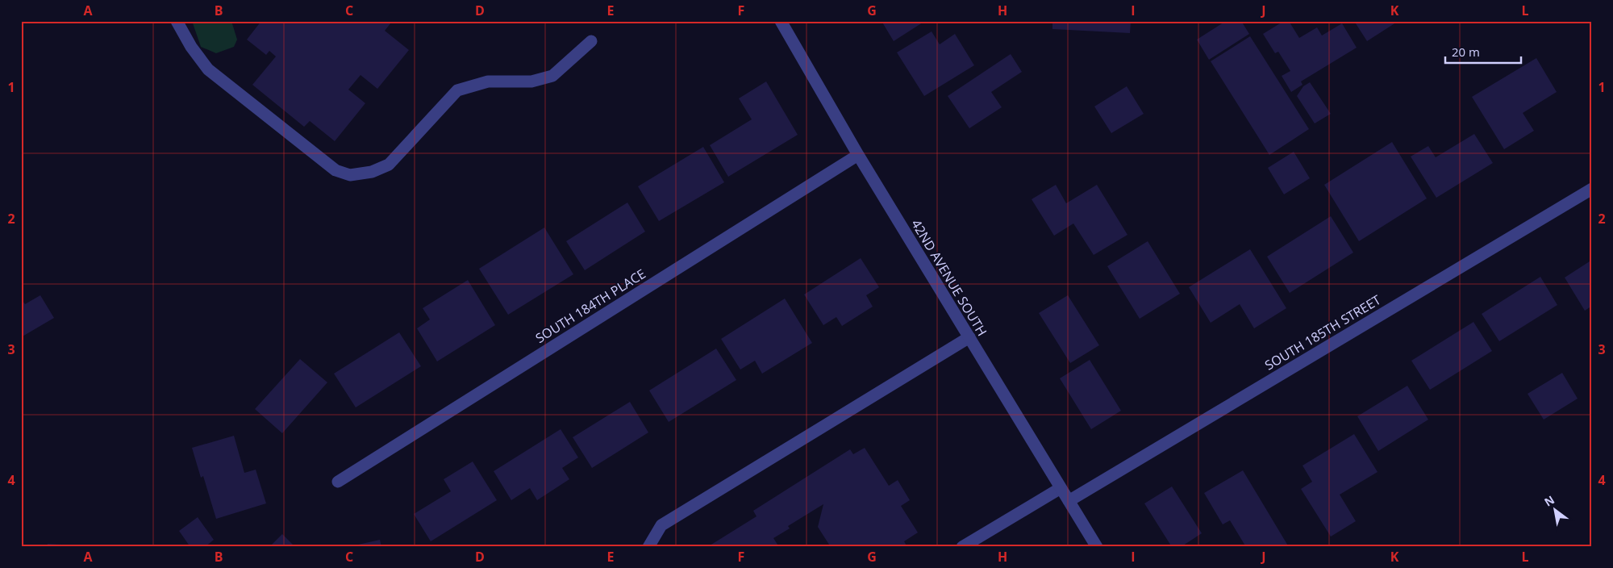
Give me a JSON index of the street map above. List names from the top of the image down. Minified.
{"streets":{"street":["42ND AVENUE SOUTH","SOUTH 184TH PLACE","SOUTH 185TH STREET"]},"crossings":[["42ND AVENUE SOUTH","SOUTH 184TH PLACE"],["42ND AVENUE SOUTH","SOUTH 185TH STREET"]],"scale_bar":"20 m","north":"top left","grid":{"columns":["A","B","C","D","E","F","G","H","I","J","K","L"],"rows":["1","2","3","4"]}}
